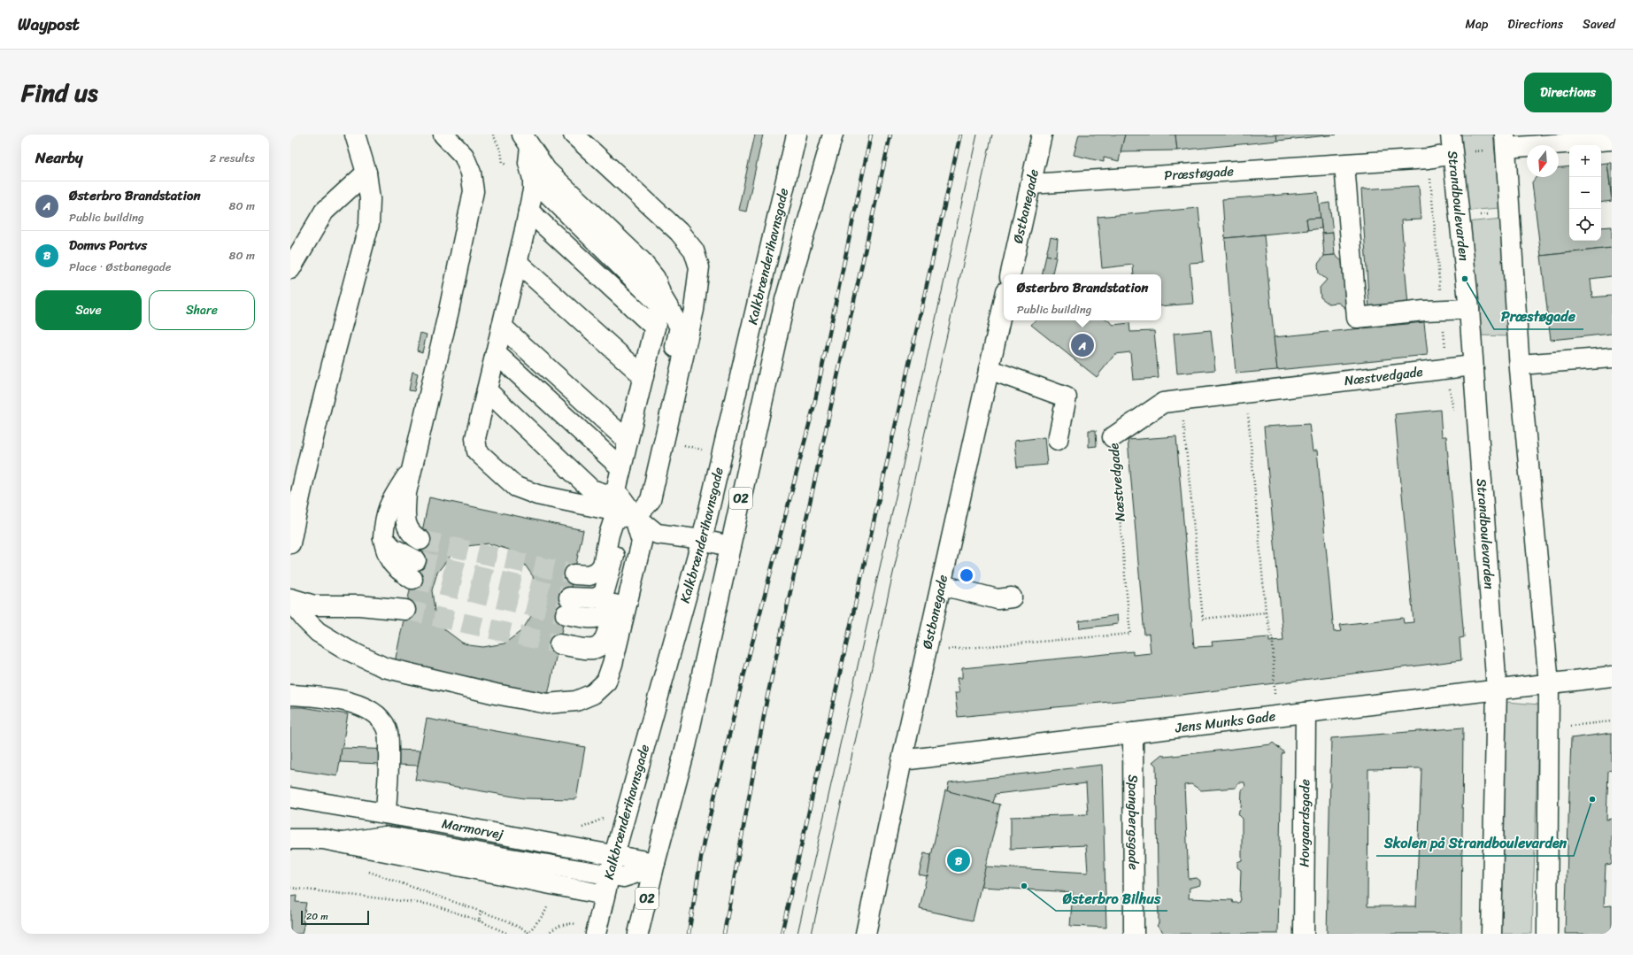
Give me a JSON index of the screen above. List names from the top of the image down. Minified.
{"streets":{"street":["Præstøgade","Strandboulevarden","Østbanegade","Kalkbrænderihavnsgade","Næstvedgade","O2","Jens Munks Gade","Spangbergsgade","Hovgaardsgade","Marmorvej"]},"crossings":[["Præstøgade","Strandboulevarden"],["Præstøgade","Østbanegade"],["Strandboulevarden","Næstvedgade"],["Strandboulevarden","Jens Munks Gade"],["Østbanegade","Næstvedgade"],["Østbanegade","Jens Munks Gade"],["Kalkbrænderihavnsgade","Marmorvej"],["Jens Munks Gade","Spangbergsgade"],["Jens Munks Gade","Hovgaardsgade"]],"places":["Præstøgade","Skolen på Strandboulevarden","Østerbro Bilhus"],"scale_bar":"20 m","north":"bottom","page":{"header":"Waypost","nav":["Map","Directions","Saved"],"title":"Find us","buttons":["Directions",["Save","Share"]],"heading":["Nearby","2 results"],"map_buttons":["+","−"],"list":[{"mark":"A","name":"Østerbro Brandstation","note":"Public building","value":"80 m"},{"mark":"B","name":"Domvs Portvs","note":"Place · Østbanegade","value":"80 m"}],"popup":["Østerbro Brandstation","Public building"],"pins":["A","B"],"scale":"20 m"}}
